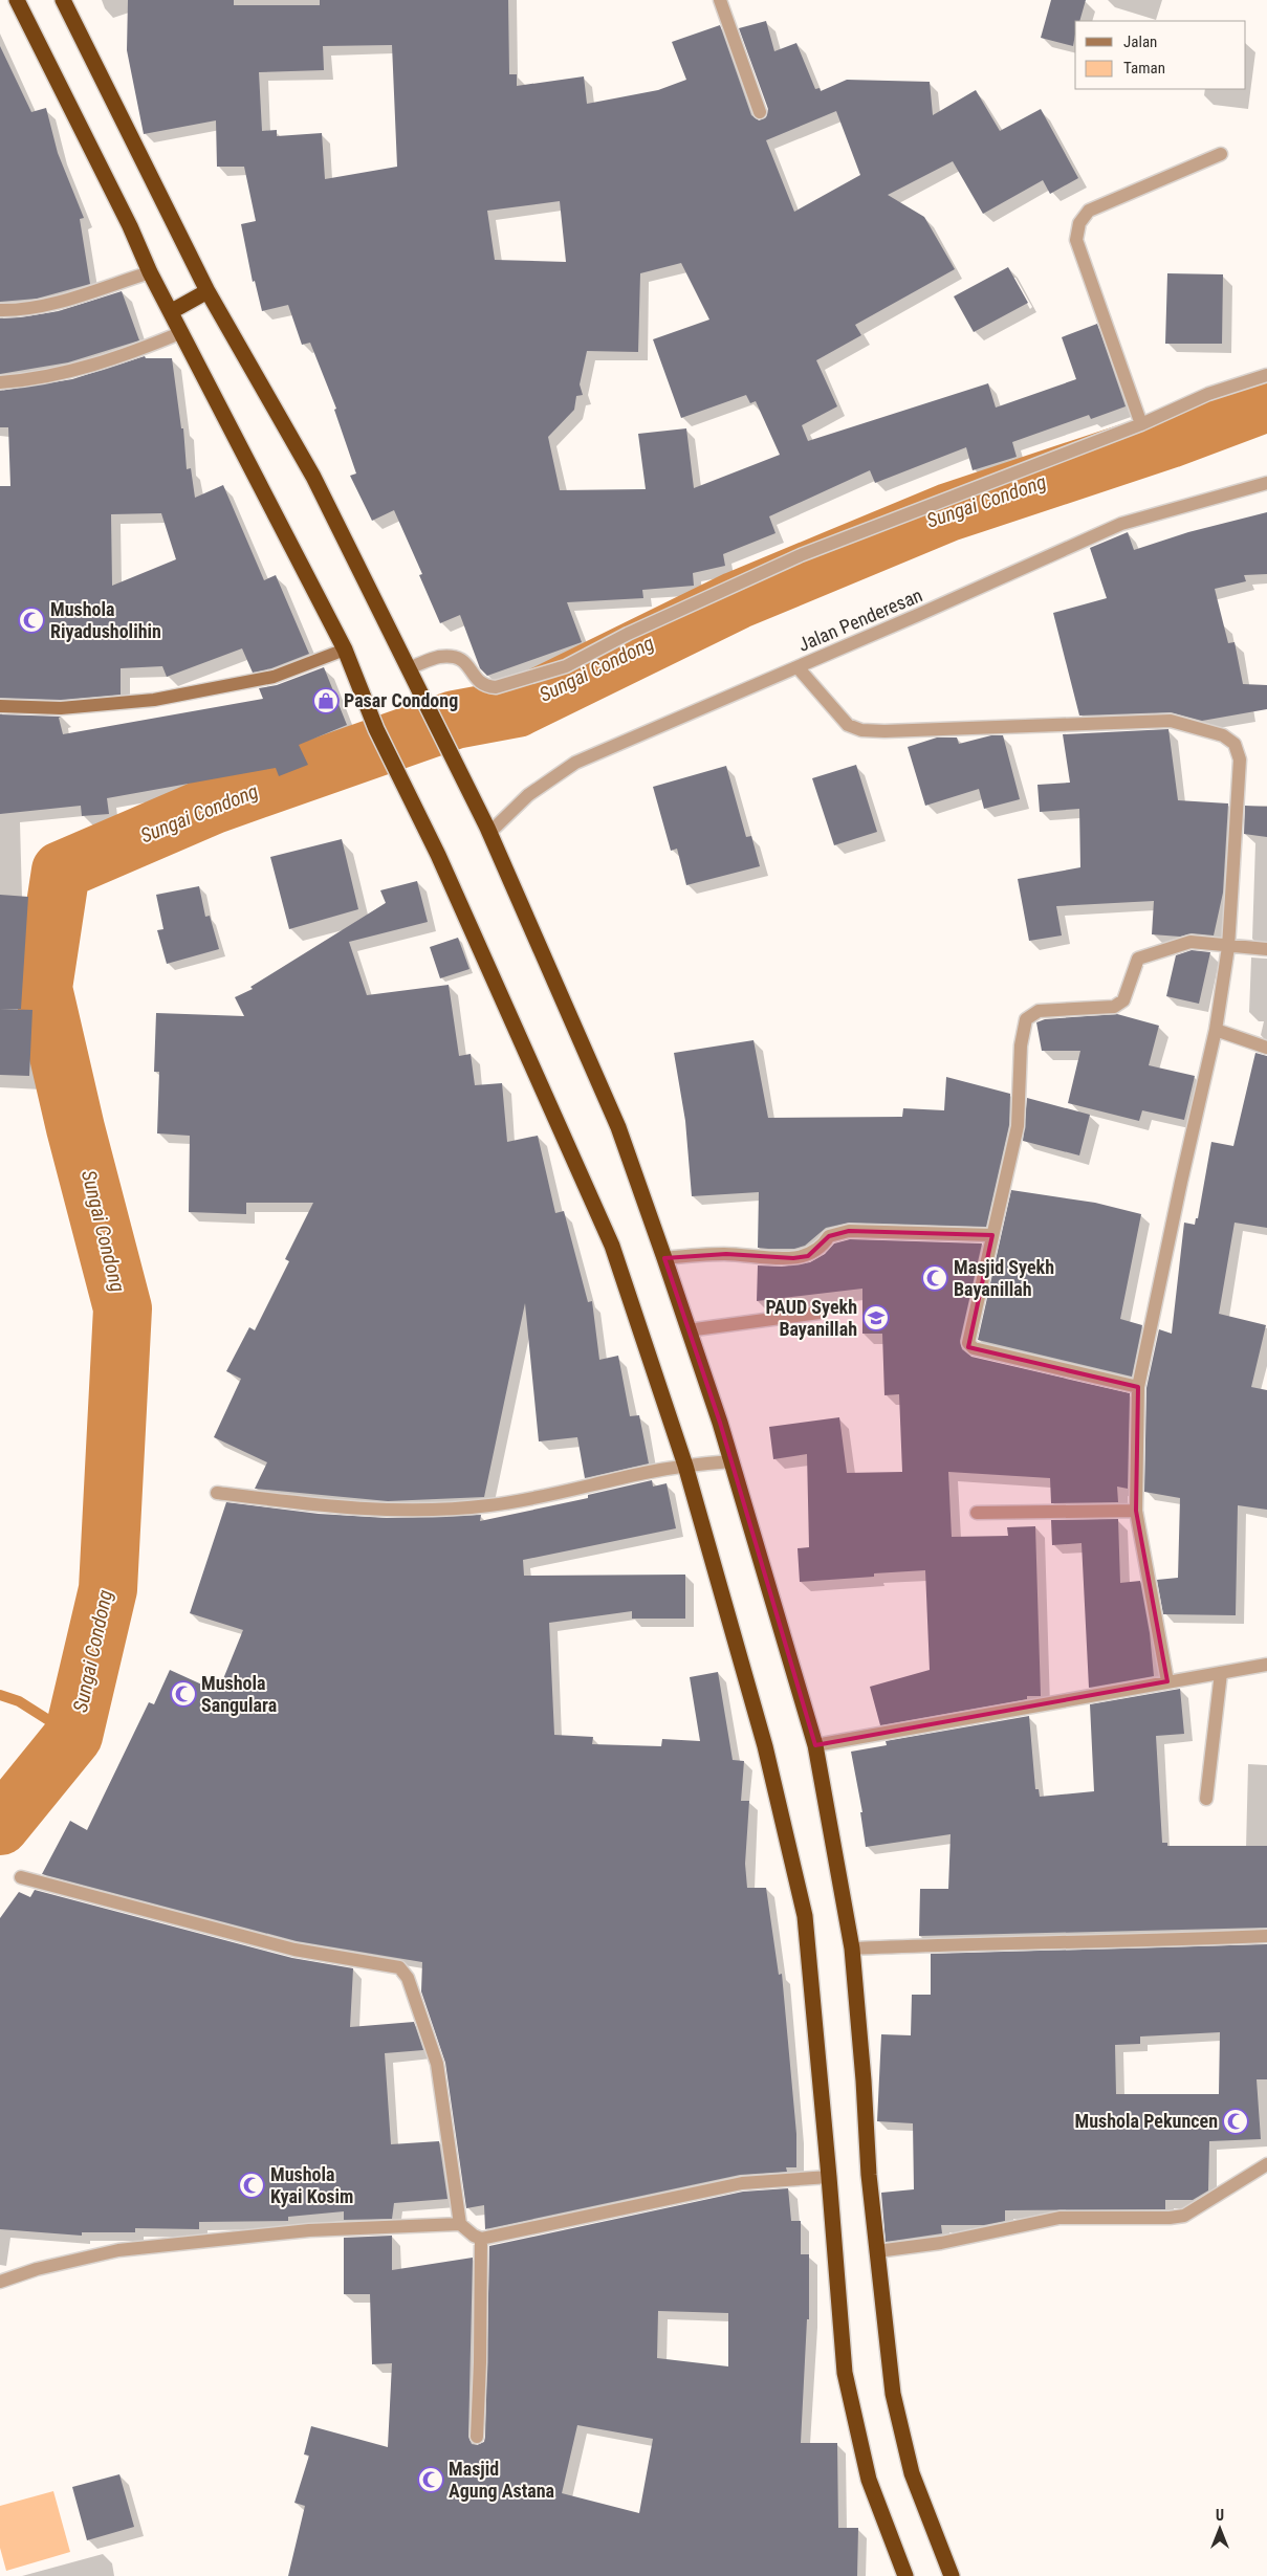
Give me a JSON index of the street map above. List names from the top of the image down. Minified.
{"streets":{"street":["Jalan Penderesan"]},"water":["Sungai Condong"],"places":{"mosque":["Mushola Riyadusholihin","Masjid Syekh Bayanillah","Mushola Sangulara","Mushola Pekuncen","Mushola Kyai Kosim","Masjid Agung Astana"],"shop":["Pasar Condong"],"school or university":["PAUD Syekh Bayanillah"]},"legend":["Jalan","Taman"],"north":"top"}
